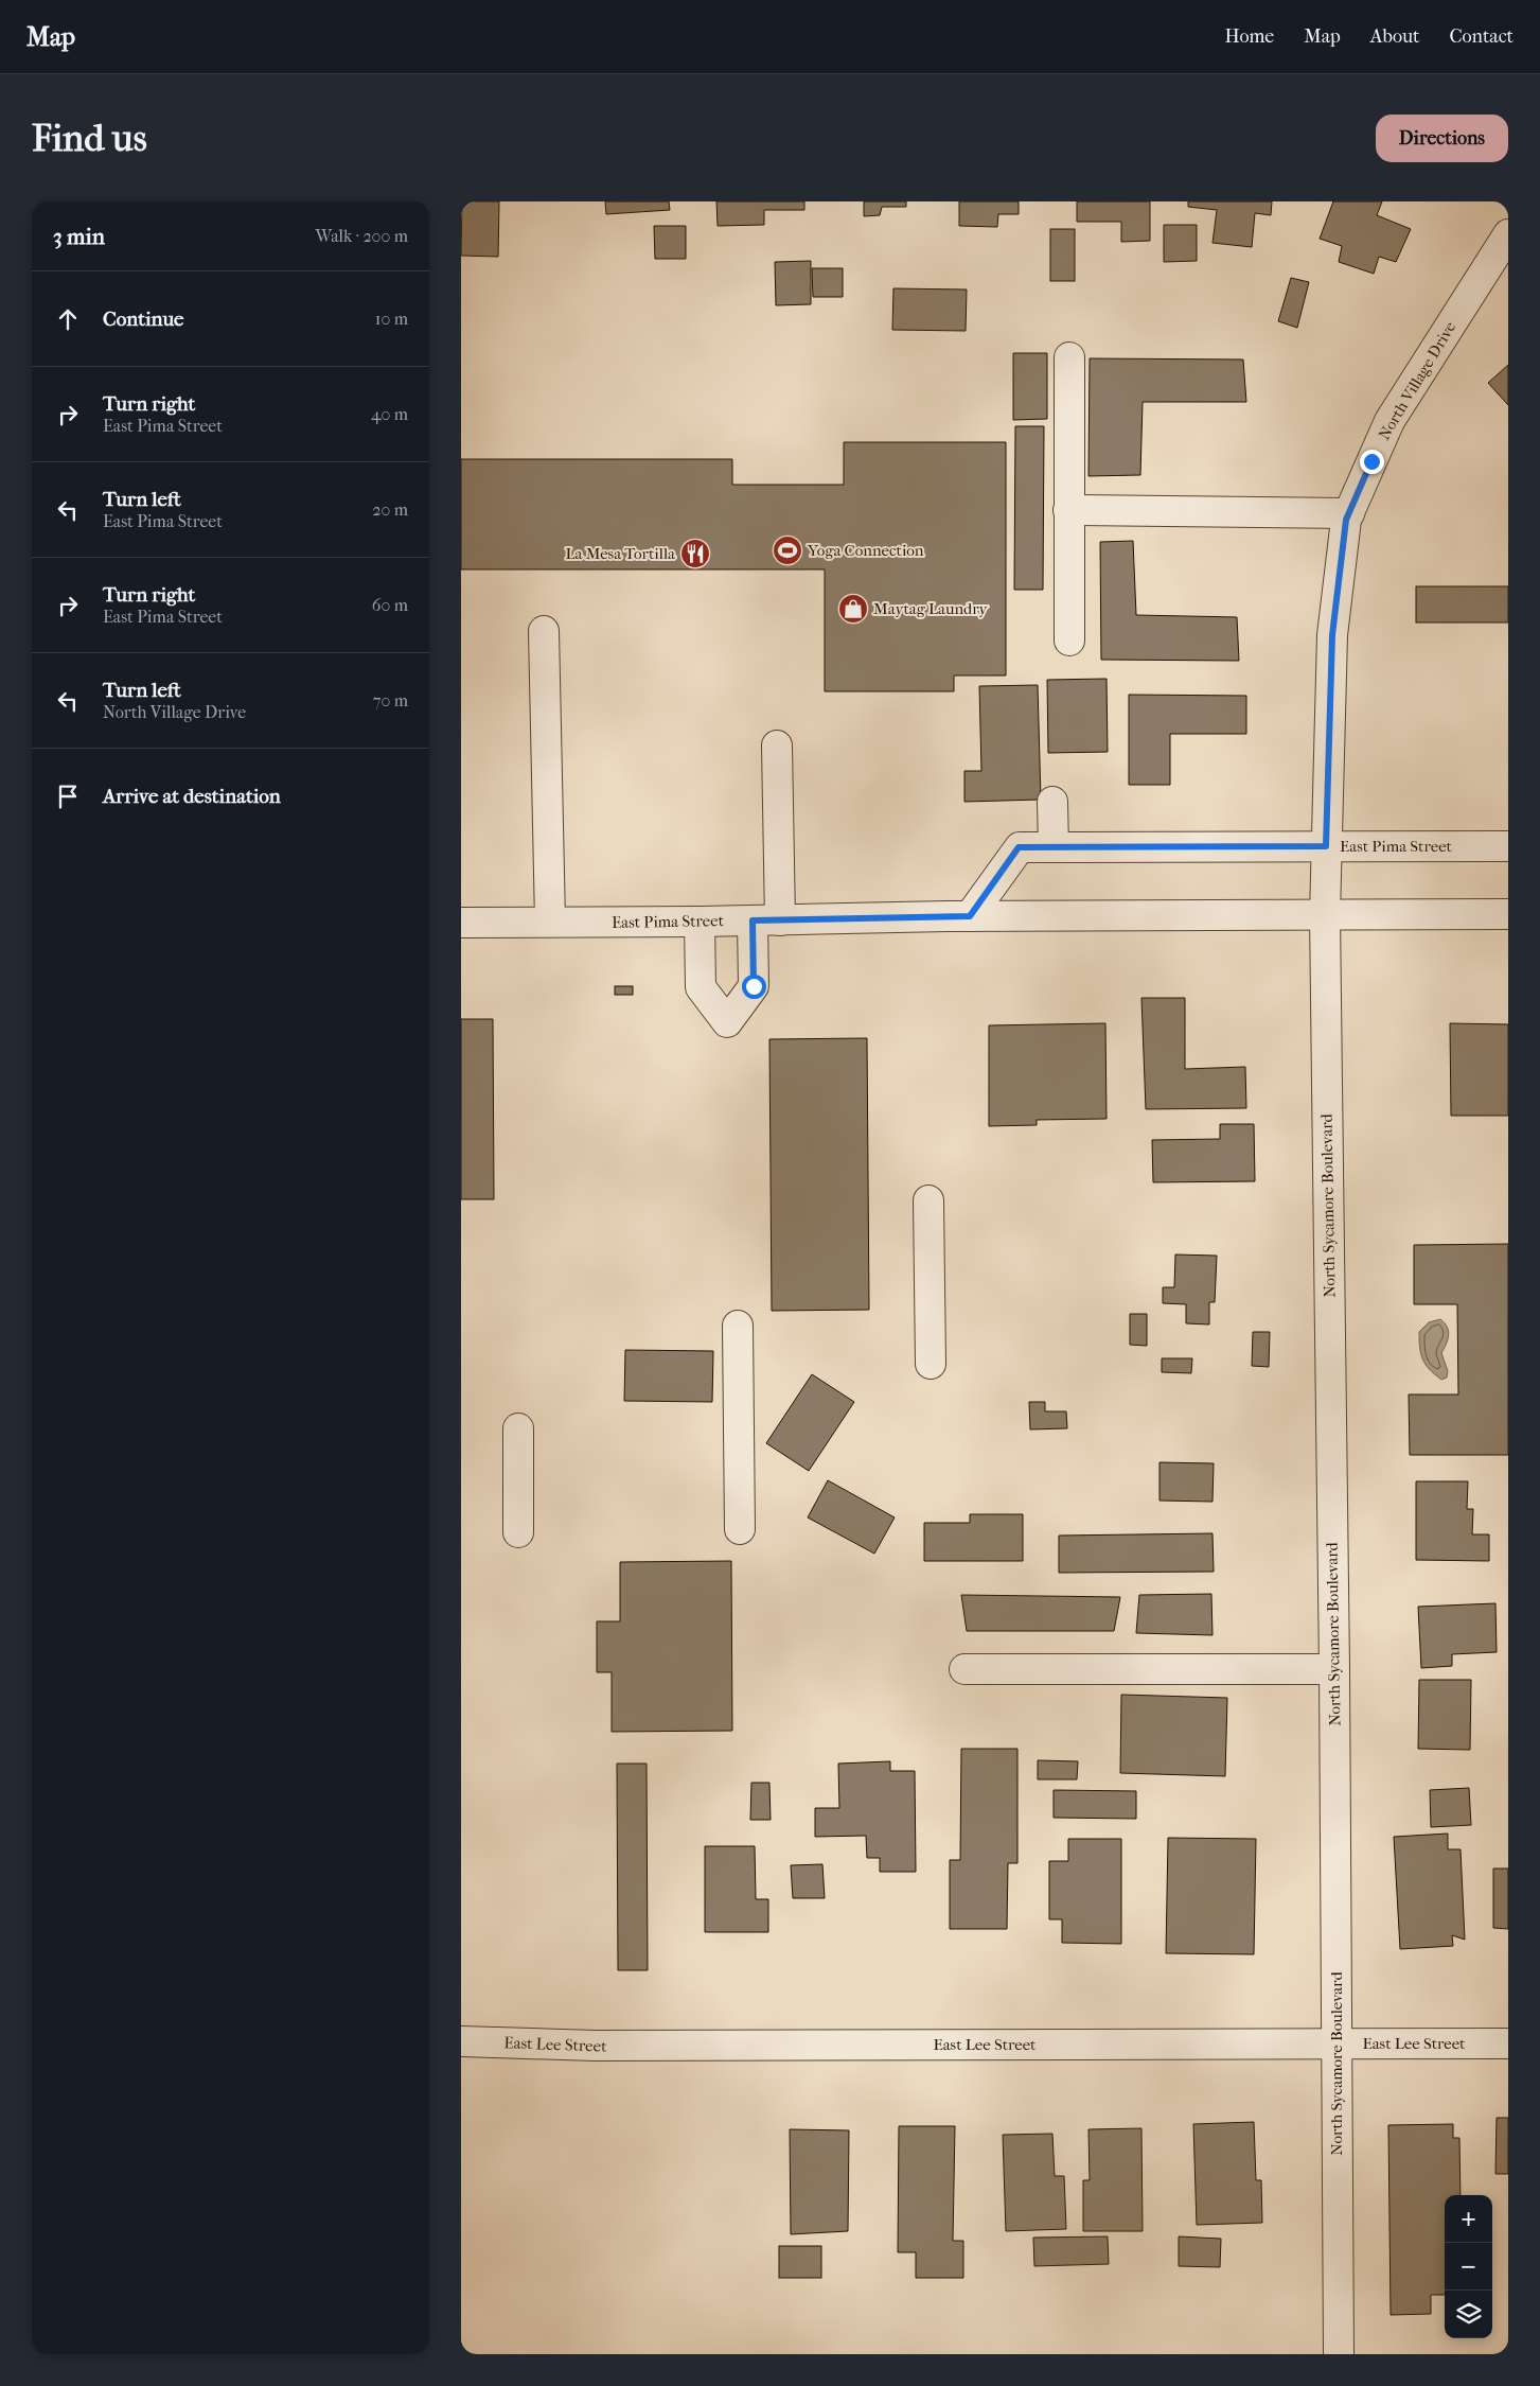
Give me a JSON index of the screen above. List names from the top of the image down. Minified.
{"streets":{"street":["North Village Drive","East Pima Street","North Sycamore Boulevard","East Lee Street"]},"crossings":[["North Village Drive","East Pima Street"],["North Village Drive","North Sycamore Boulevard"],["East Pima Street","North Sycamore Boulevard"],["North Sycamore Boulevard","East Lee Street"]],"places":{"sports":["Yoga Connection"],"restaurant":["La Mesa Tortilla"],"shop":["Maytag Laundry"]},"page":{"header":"Map","nav":["Home","Map","About","Contact"],"buttons":"Directions","title":"Find us","heading":["3 min","Walk · 200 m"],"list":[["Continue","10 m"],["Turn right","East Pima Street","40 m"],["Turn left","East Pima Street","20 m"],["Turn right","East Pima Street","60 m"],["Turn left","North Village Drive","70 m"],"Arrive at destination"],"map_buttons":["+","−"]}}
